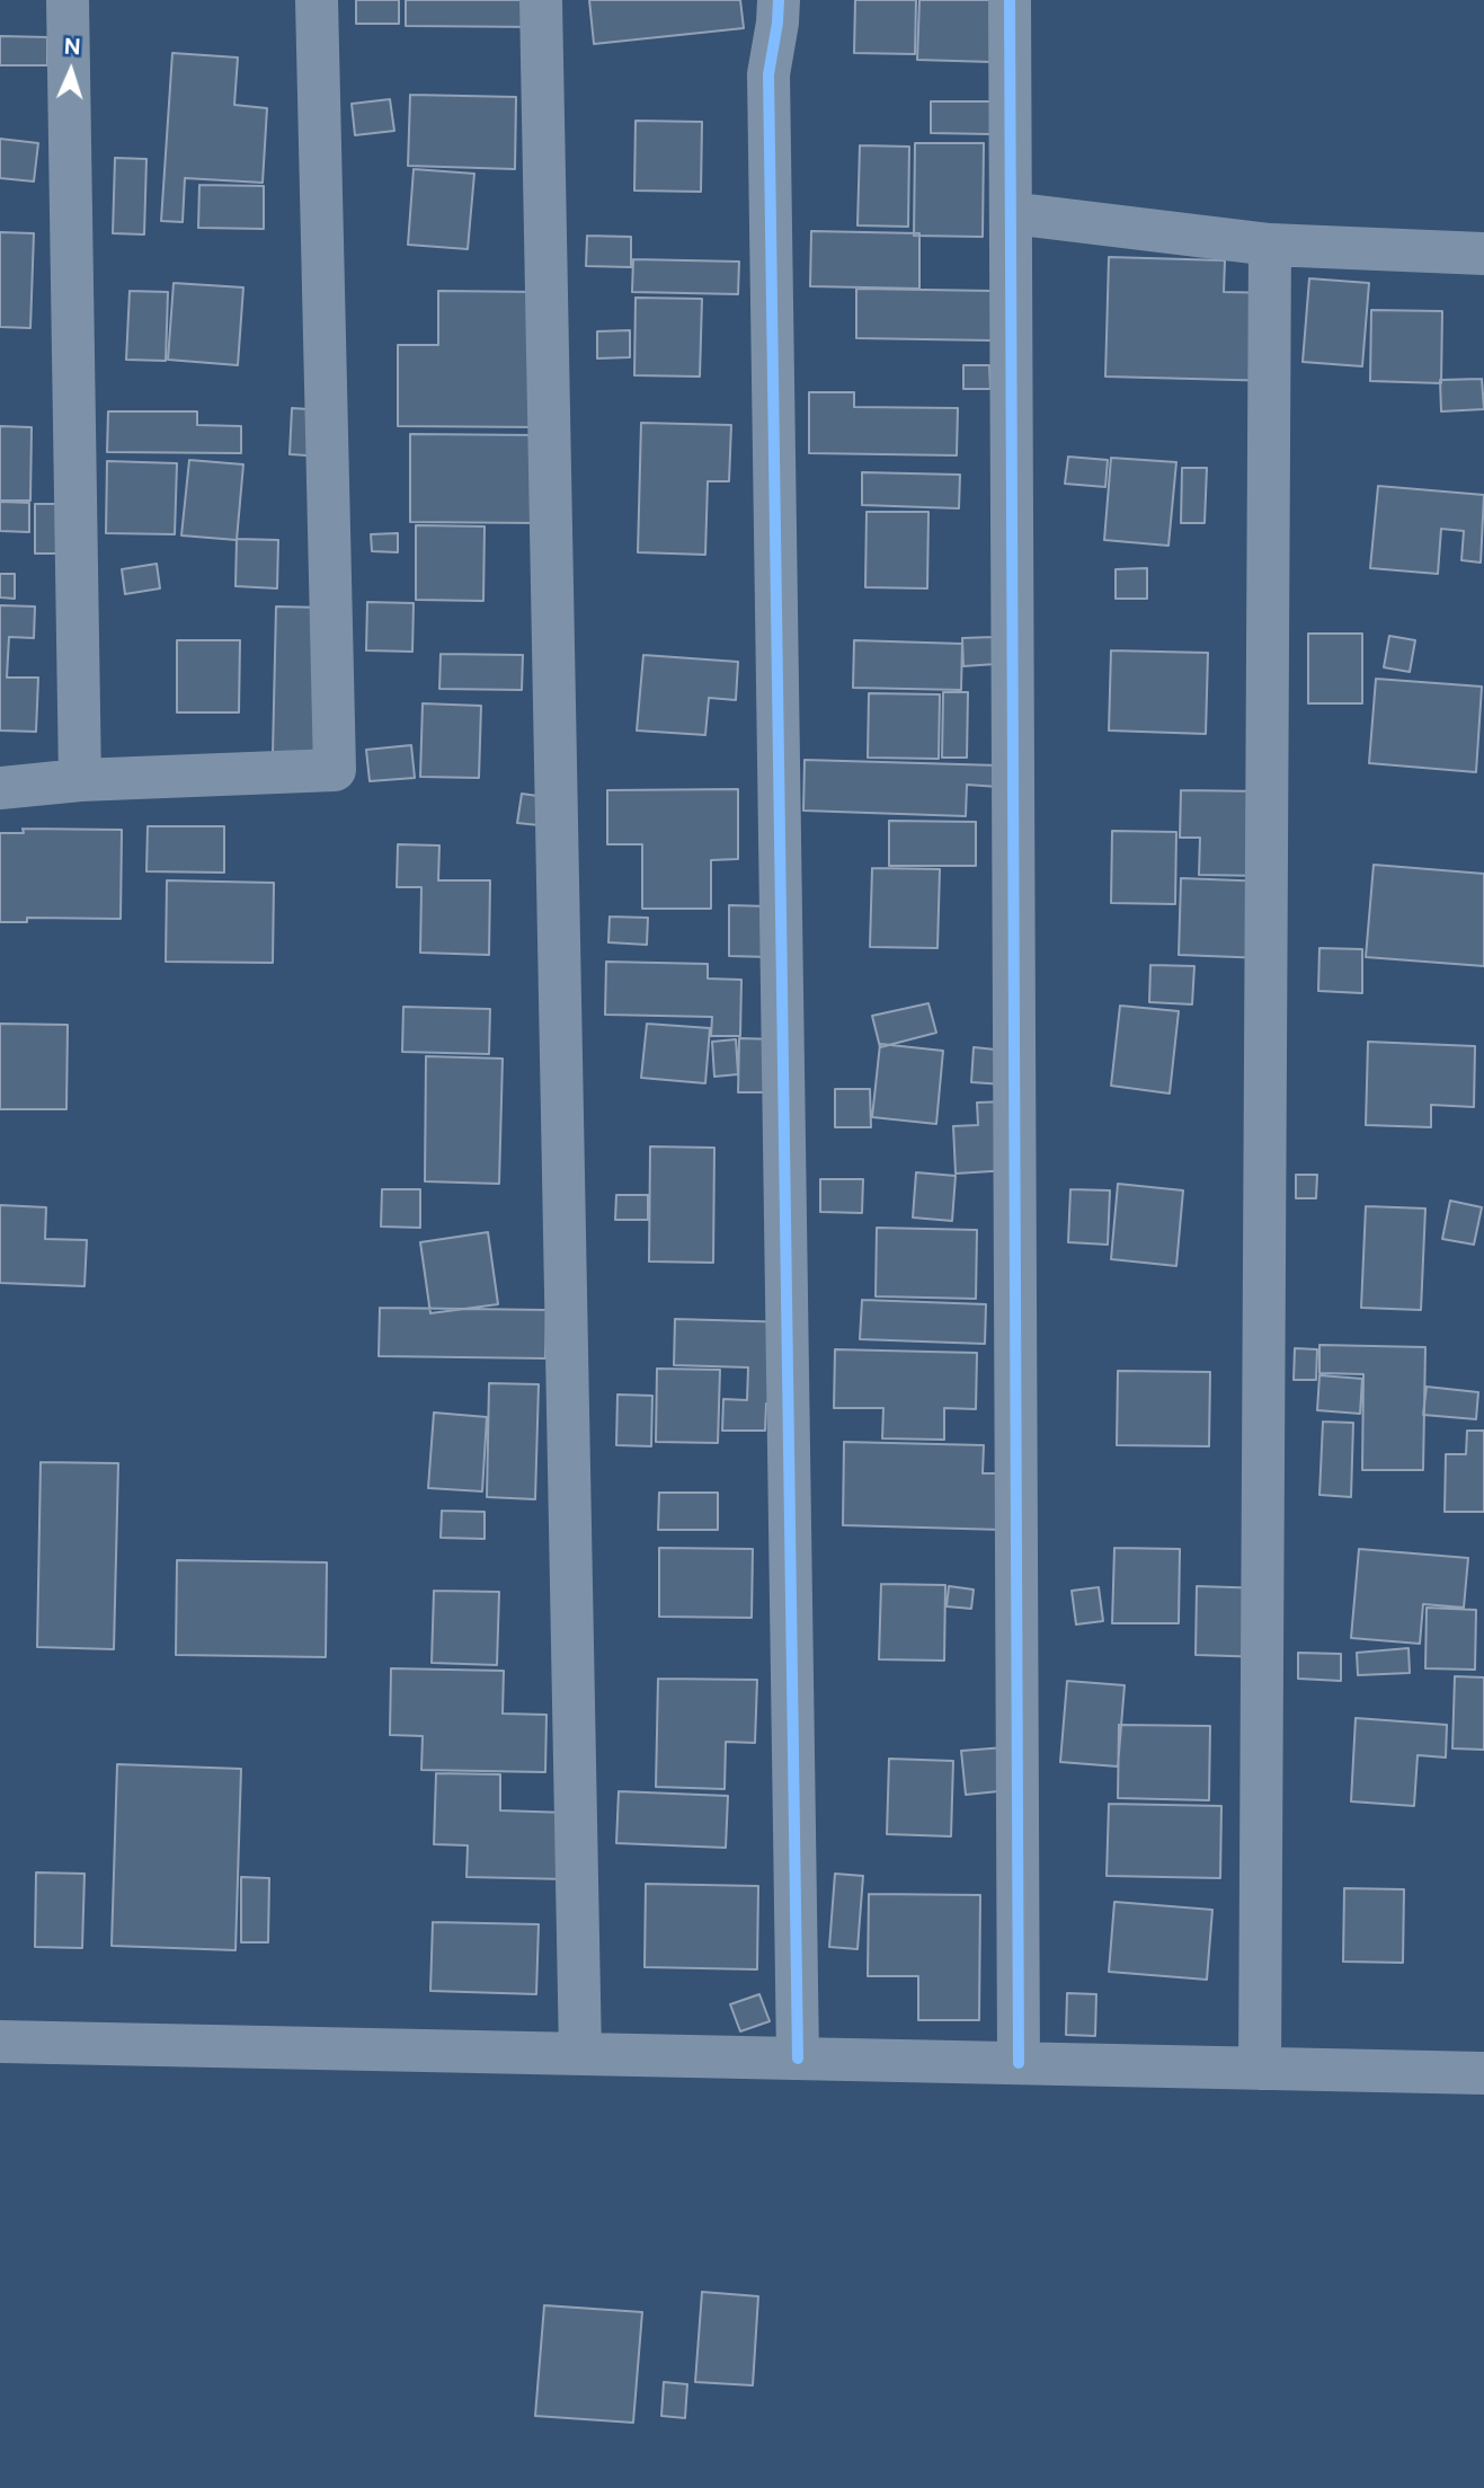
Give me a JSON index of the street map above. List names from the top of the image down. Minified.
{"north":"top"}
